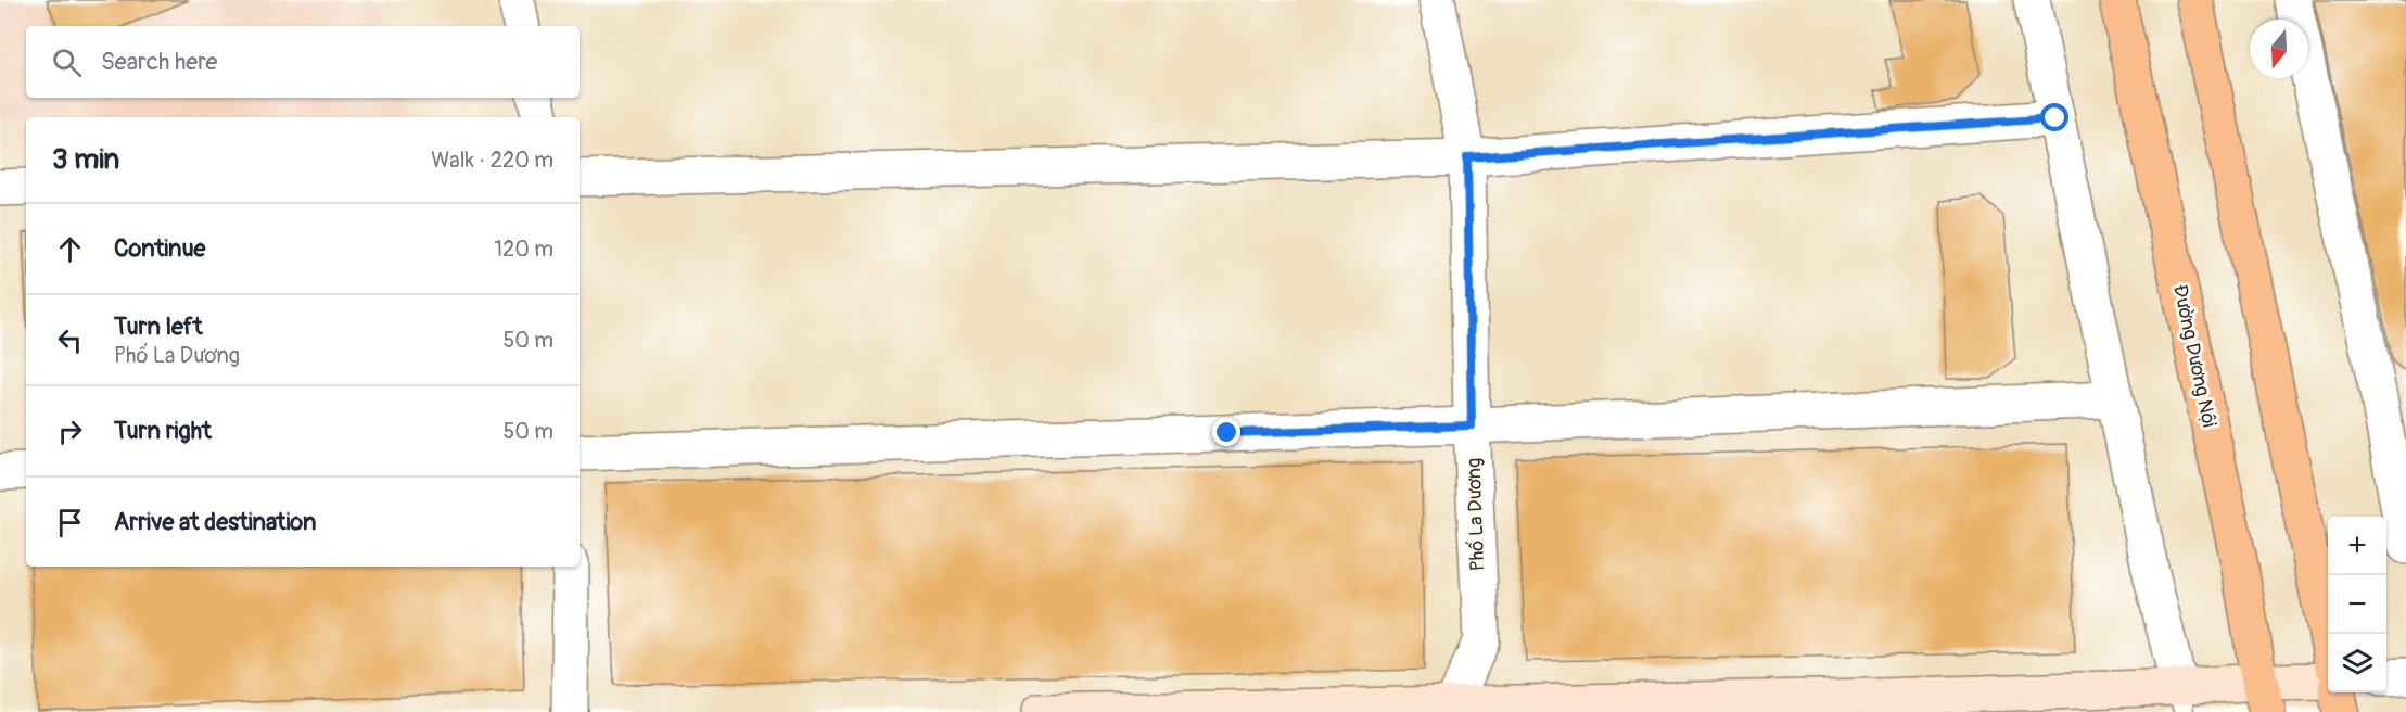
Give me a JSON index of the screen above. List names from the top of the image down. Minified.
{"streets":{"main road":["Đường Dương Nội"],"street":["Phố La Dương"]},"north":"bottom","page":{"search":"Search here","heading":["3 min","Walk · 220 m"],"list":[["Continue","120 m"],["Turn left","Phố La Dương","50 m"],["Turn right","50 m"],"Arrive at destination"],"map_buttons":["+","−"]}}
